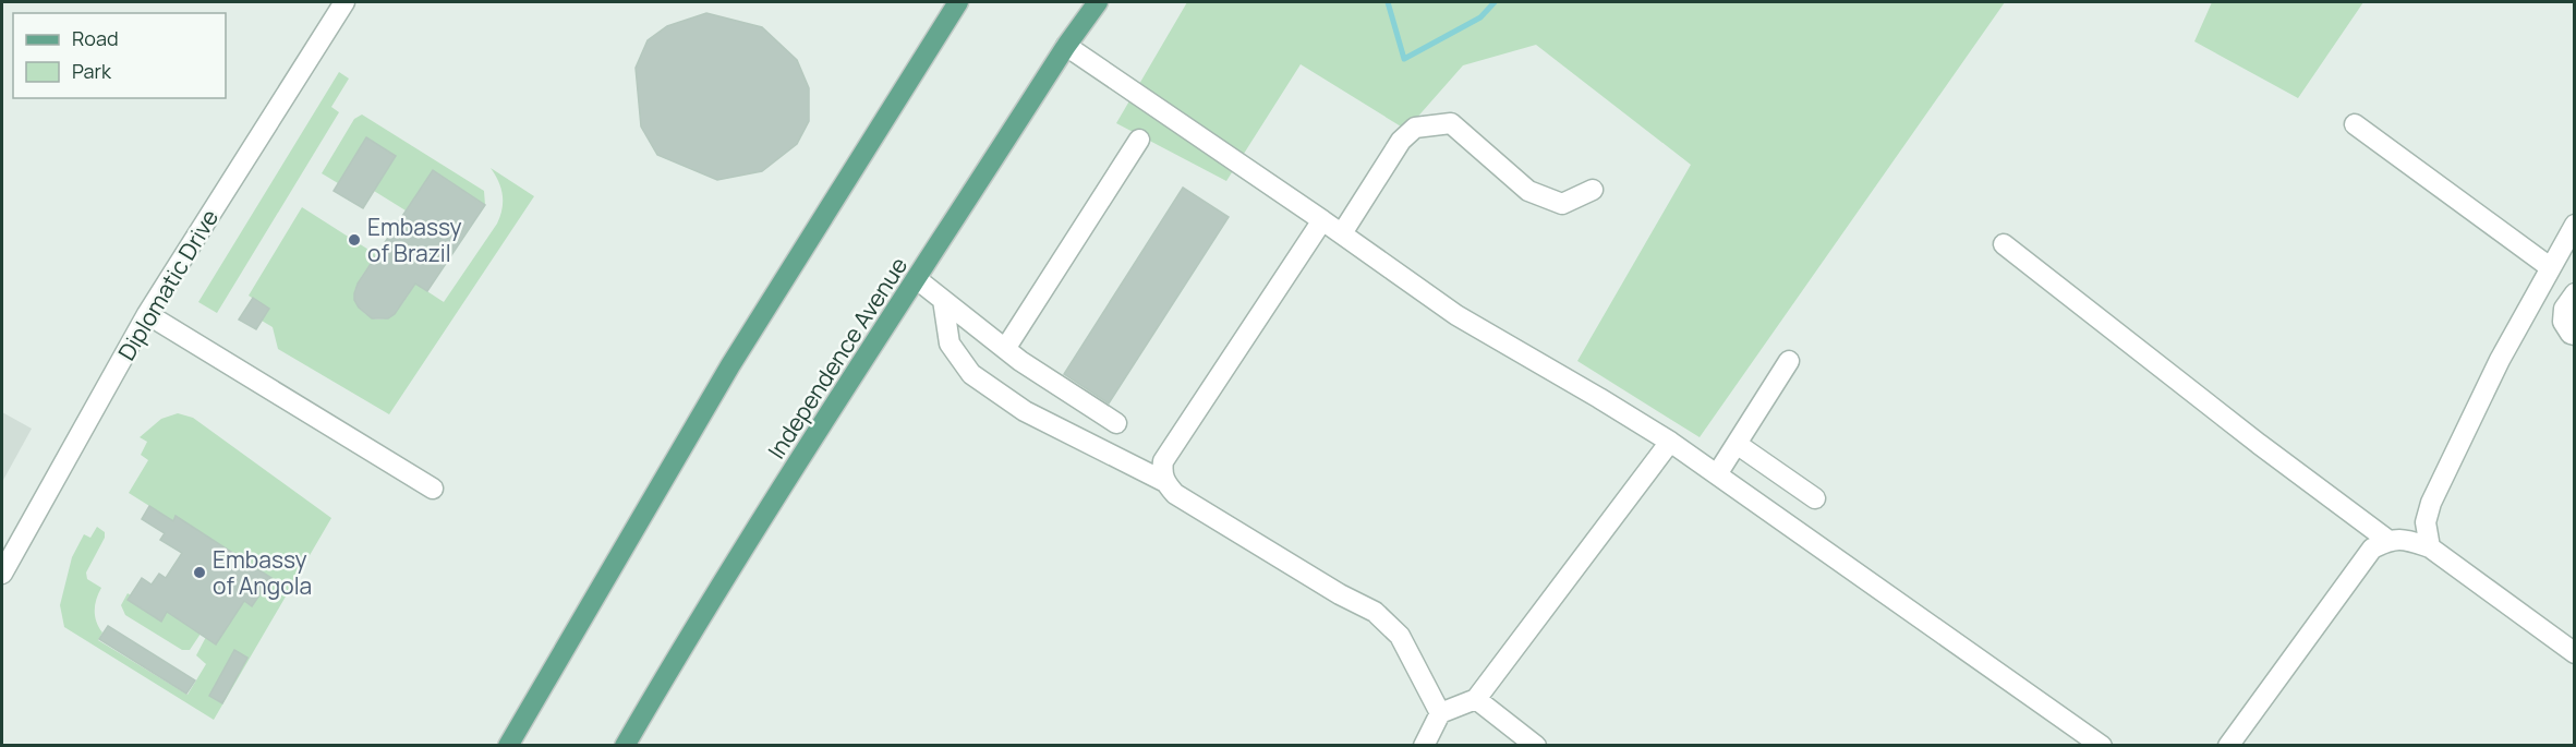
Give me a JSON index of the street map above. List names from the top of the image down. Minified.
{"streets":{"main road":["Independence Avenue"],"street":["Diplomatic Drive"]},"places":["Embassy of Brazil","Embassy of Angola"],"legend":["Road","Park"]}
